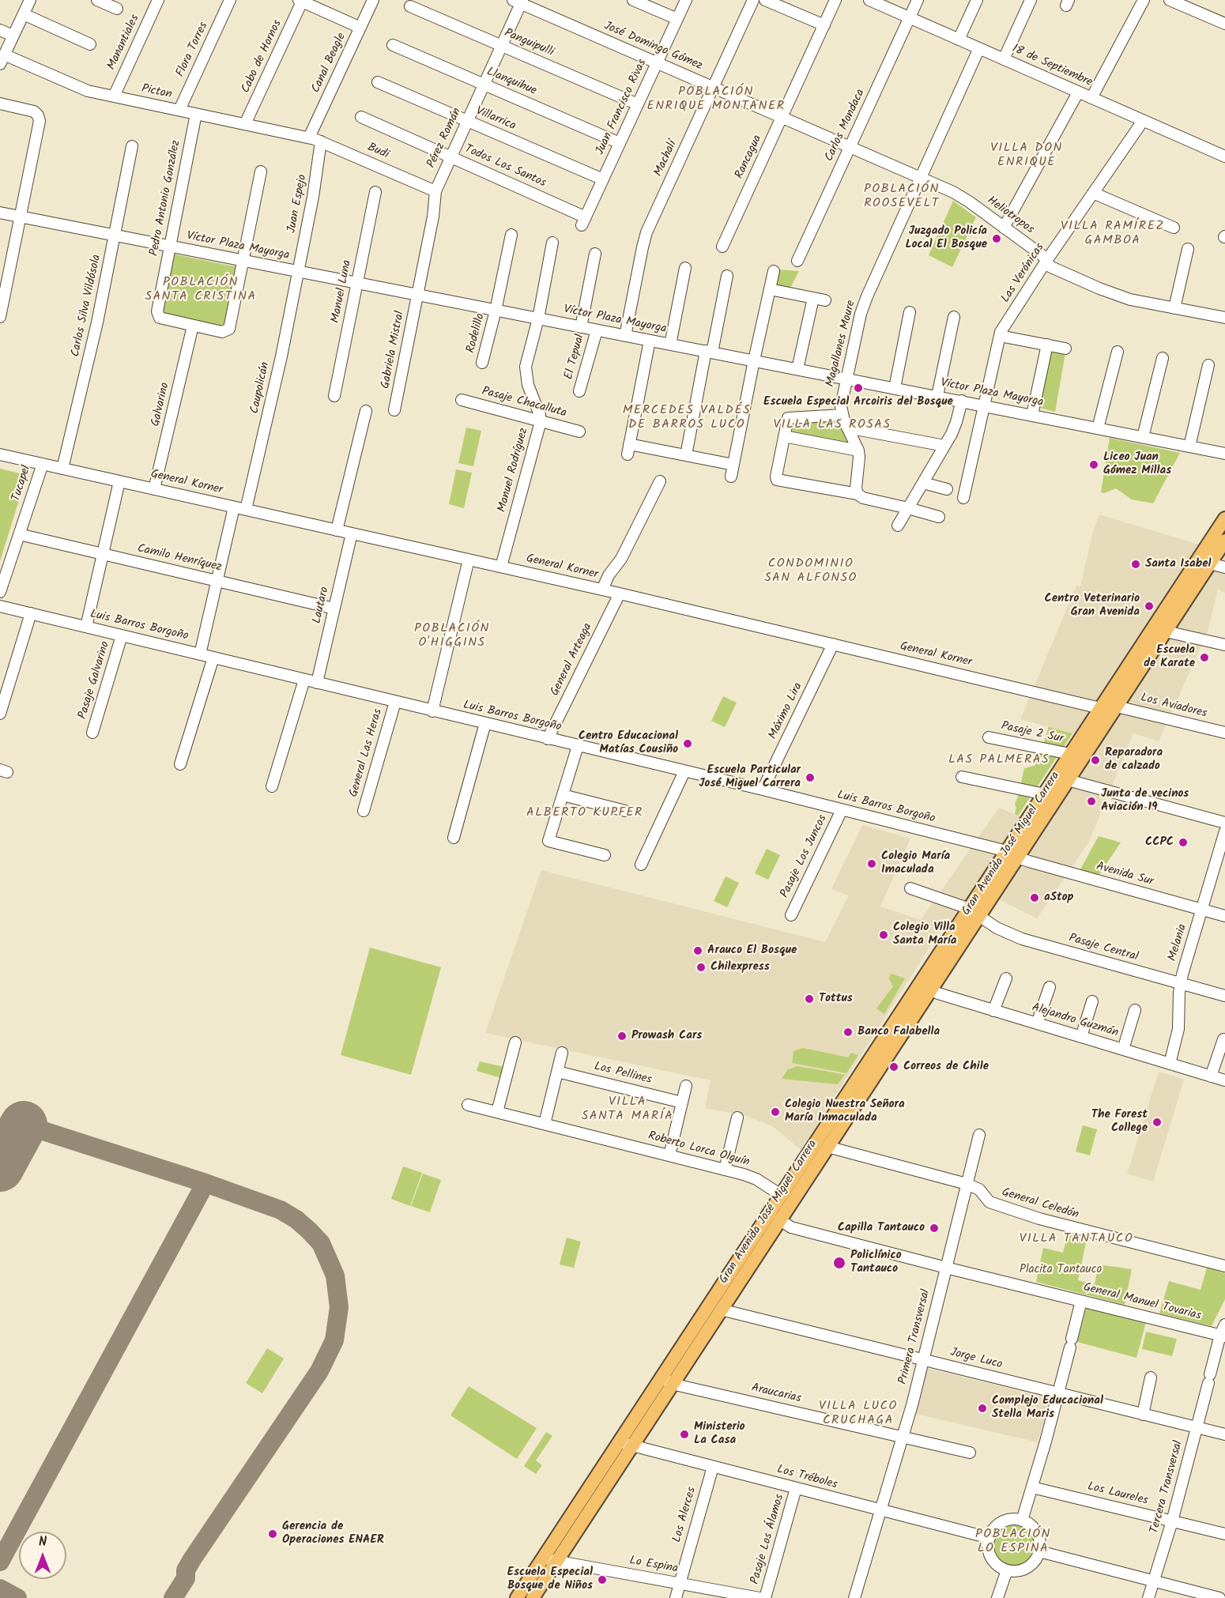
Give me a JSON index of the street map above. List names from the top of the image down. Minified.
{"streets":{"main road":["Gran Avenida José Miguel Carrera"],"street":["Manantiales","Panguipulli","José Domingo Gómez","Flora Torres","Cabo de Hornos","Canal Beagle","18 de Septiembre","Llanquihue","Picton","Juan Francisco Rivas","Villarrica","Carlos Mondaca","Pérez Román","Budi","Rancagua","Machalí","Todos Los Santos","Pedro Antonio González","Juan Espejo","Heliotropos","Víctor Plaza Mayorga","Las Verónicas","Manuel Luna","Carlos Silva Vildósola","Rodelillo","Magallanes Moure","Gabriela Mistral","El Tepual","Caupolicán","Pasaje Chacalluta","Galvarino","Manuel Rodríguez","General Korner","Tucapel","Camilo Henríquez","Lautaro","Luis Barros Borgoño","General Arteaga","Pasaje Galvarino","Los Aviadores","Máximo Lira","Pasaje 2 Sur","General Las Heras","Pasaje Los Juncos","Avenida Sur","Melania","Pasaje Central","Alejandro Guzmán","Los Pellines","Roberto Lorca Olguín","General Celedón","General Manuel Tovarias","Primera Transversal","Jorge Luco","Araucarias","Los Tréboles","Tercera Transversal","Los Laureles","Los Alerces","Pasaje Los Álamos","Lo Espina"]},"crossings":[["Manantiales","Picton"],["Panguipulli","Juan Francisco Rivas"],["Panguipulli","Pérez Román"],["José Domingo Gómez","Juan Francisco Rivas"],["José Domingo Gómez","Pérez Román"],["José Domingo Gómez","Rancagua"],["José Domingo Gómez","Machalí"],["José Domingo Gómez","Heliotropos"],["Flora Torres","Picton"],["Cabo de Hornos","Picton"],["Canal Beagle","Picton"],["Canal Beagle","Budi"],["18 de Septiembre","Carlos Mondaca"],["18 de Septiembre","Las Verónicas"],["18 de Septiembre","Magallanes Moure"],["Llanquihue","Juan Francisco Rivas"],["Llanquihue","Pérez Román"],["Picton","Budi"],["Picton","Pedro Antonio González"],["Juan Francisco Rivas","Villarrica"],["Juan Francisco Rivas","Todos Los Santos"],["Villarrica","Pérez Román"],["Carlos Mondaca","Heliotropos"],["Pérez Román","Budi"],["Pérez Román","Todos Los Santos"],["Pérez Román","Víctor Plaza Mayorga"],["Pérez Román","Gabriela Mistral"],["Budi","Juan Espejo"],["Rancagua","Heliotropos"],["Machalí","Víctor Plaza Mayorga"],["Pedro Antonio González","Víctor Plaza Mayorga"],["Pedro Antonio González","Galvarino"],["Juan Espejo","Víctor Plaza Mayorga"],["Juan Espejo","Caupolicán"],["Heliotropos","Las Verónicas"],["Heliotropos","Magallanes Moure"],["Víctor Plaza Mayorga","Las Verónicas"],["Víctor Plaza Mayorga","Manuel Luna"],["Víctor Plaza Mayorga","Carlos Silva Vildósola"],["Víctor Plaza Mayorga","Rodelillo"],["Víctor Plaza Mayorga","Magallanes Moure"],["Víctor Plaza Mayorga","Gabriela Mistral"],["Víctor Plaza Mayorga","El Tepual"],["Víctor Plaza Mayorga","Caupolicán"],["Víctor Plaza Mayorga","Manuel Rodríguez"],["Carlos Silva Vildósola","General Korner"],["Caupolicán","General Korner"],["Pasaje Chacalluta","Manuel Rodríguez"],["Galvarino","General Korner"],["Manuel Rodríguez","General Korner"],["General Korner","Tucapel"],["General Korner","Lautaro"],["General Korner","General Arteaga"],["General Korner","Los Aviadores"],["General Korner","Máximo Lira"],["General Korner","Gran Avenida José Miguel Carrera"],["Tucapel","Camilo Henríquez"],["Camilo Henríquez","Lautaro"],["Lautaro","Luis Barros Borgoño"],["Luis Barros Borgoño","General Arteaga"],["Luis Barros Borgoño","Pasaje Galvarino"],["Luis Barros Borgoño","Máximo Lira"],["Luis Barros Borgoño","General Las Heras"],["Luis Barros Borgoño","Gran Avenida José Miguel Carrera"],["Luis Barros Borgoño","Pasaje Los Juncos"],["Luis Barros Borgoño","Avenida Sur"],["Los Aviadores","Gran Avenida José Miguel Carrera"],["Pasaje 2 Sur","Gran Avenida José Miguel Carrera"],["Gran Avenida José Miguel Carrera","Avenida Sur"],["Gran Avenida José Miguel Carrera","Pasaje Central"],["Gran Avenida José Miguel Carrera","Alejandro Guzmán"],["Gran Avenida José Miguel Carrera","Roberto Lorca Olguín"],["Gran Avenida José Miguel Carrera","General Celedón"],["Gran Avenida José Miguel Carrera","General Manuel Tovarias"],["Gran Avenida José Miguel Carrera","Jorge Luco"],["Gran Avenida José Miguel Carrera","Araucarias"],["Gran Avenida José Miguel Carrera","Los Tréboles"],["Gran Avenida José Miguel Carrera","Lo Espina"],["Avenida Sur","Melania"],["Melania","Pasaje Central"],["Melania","Alejandro Guzmán"],["General Celedón","Primera Transversal"],["General Manuel Tovarias","Primera Transversal"],["General Manuel Tovarias","Tercera Transversal"],["Primera Transversal","Jorge Luco"],["Primera Transversal","Araucarias"],["Primera Transversal","Los Tréboles"],["Jorge Luco","Tercera Transversal"],["Los Tréboles","Los Alerces"],["Los Tréboles","Pasaje Los Álamos"],["Tercera Transversal","Los Laureles"],["Los Alerces","Lo Espina"]],"districts":["POBLACIÓN ENRIQUE MONTANER","VILLA DON ENRIQUE","POBLACIÓN ROOSEVELT","VILLA RAMÍREZ GAMBOA","POBLACIÓN SANTA CRISTINA","MERCEDES VALDÉS DE BARROS LUCO","VILLA LAS ROSAS","CONDOMINIO SAN ALFONSO","POBLACIÓN O'HIGGINS","LAS PALMERAS","ALBERTO KUPFER","VILLA SANTA MARÍA","VILLA TANTAUCO","VILLA LUCO CRUCHAGA","POBLACIÓN LO ESPINA"],"parks":["Placita Tantauco"],"places":["Juzgado Policía Local El Bosque","Escuela Especial Arcoiris del Bosque","Liceo Juan Gómez Millas","Santa Isabel","Centro Veterinario Gran Avenida","Escuela de Karate","Centro Educacional Matías Cousiño","Reparadora de calzado","Escuela Particular José Miguel Carrera","Junta de vecinos Aviación 19","CCPC","Colegio María Imaculada","aStop","Colegio Villa Santa María","Arauco El Bosque","Chilexpress","Tottus","Banco Falabella","Prowash Cars","Correos de Chile","Colegio Nuestra Señora María Inmaculada","The Forest College","Capilla Tantauco","Policlínico Tantauco","Complejo Educacional Stella Maris","Ministerio La Casa","Gerencia de Operaciones ENAER","Escuela Especial Bosque de Niños"],"north":"top"}
